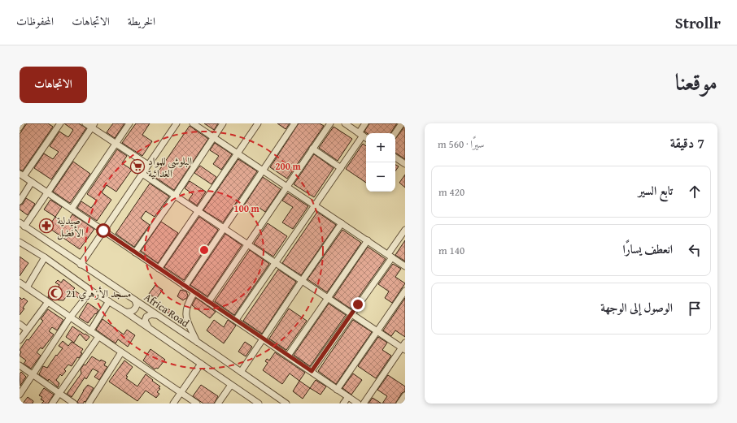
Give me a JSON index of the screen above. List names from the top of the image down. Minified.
{"streets":{"street":["Africa Road"]},"places":{"supermarket":["البلوشي للمواد الغدائية"],"pharmacy":["صيدلية الأفضل"],"mosque":["مسجد الأزهري 21"]},"page":{"header":"Strollr","nav":["الخريطة","الاتجاهات","المحفوظات"],"title":"موقعنا","buttons":"الاتجاهات","heading":["7 دقيقة","سيرًا · 560 m"],"map_buttons":["+","−"],"list":[["تابع السير","420 m"],["انعطف يسارًا","140 m"],"الوصول إلى الوجهة"]},"rings":["200 m","100 m"]}
